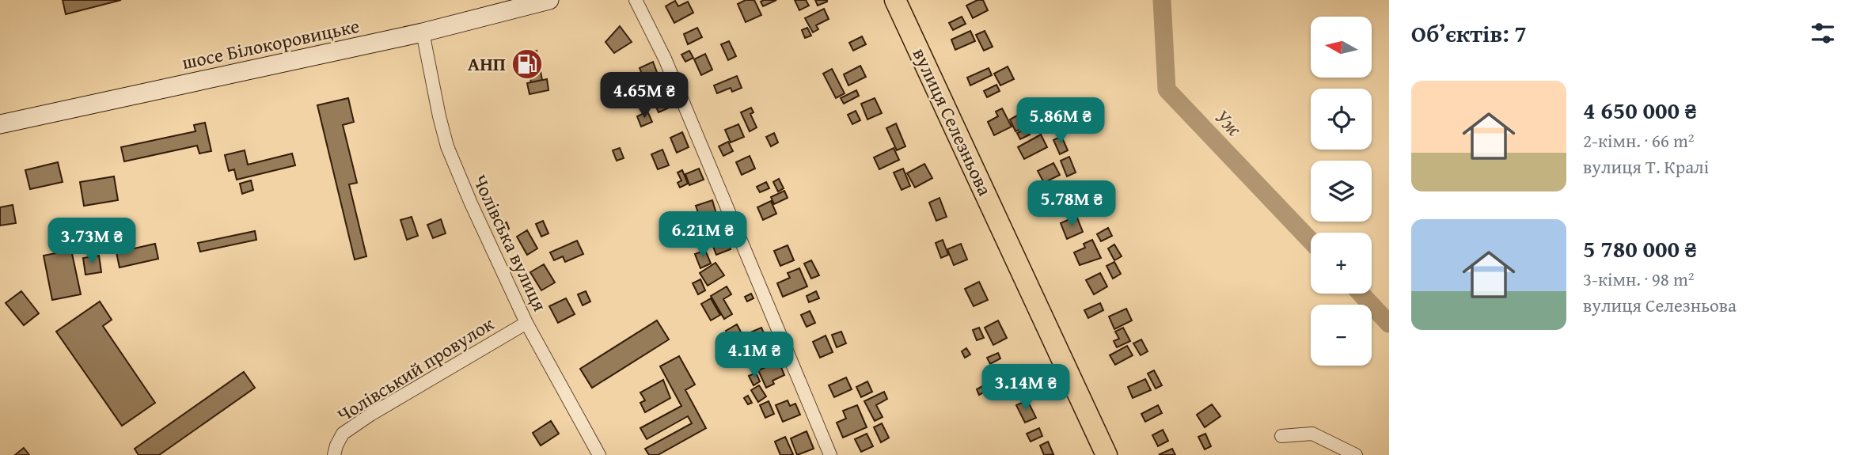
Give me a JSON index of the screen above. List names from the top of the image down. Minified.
{"streets":{"highway":["вулиця Селезньова"],"main road":["шосе Білокоровицьке"],"street":["Чолівська вулиця","Чолівський провулок"]},"crossings":[["шосе Білокоровицьке","Чолівська вулиця"],["Чолівська вулиця","Чолівський провулок"]],"water":["Уж"],"places":{"fuel station":["АНП"]},"north":"left","page":{"heading":"Об’єктів: 7","map_buttons":["+","−"],"list":[{"name":"4 650 000 ₴","note":"2-кімн. · 66 m² · вулиця Т. Кралі"},{"name":"5 780 000 ₴","note":"3-кімн. · 98 m² · вулиця Селезньова"}],"price":["4.65M ₴","5.86M ₴","5.78M ₴","6.21M ₴","3.73M ₴","4.1M ₴","3.14M ₴"]}}
